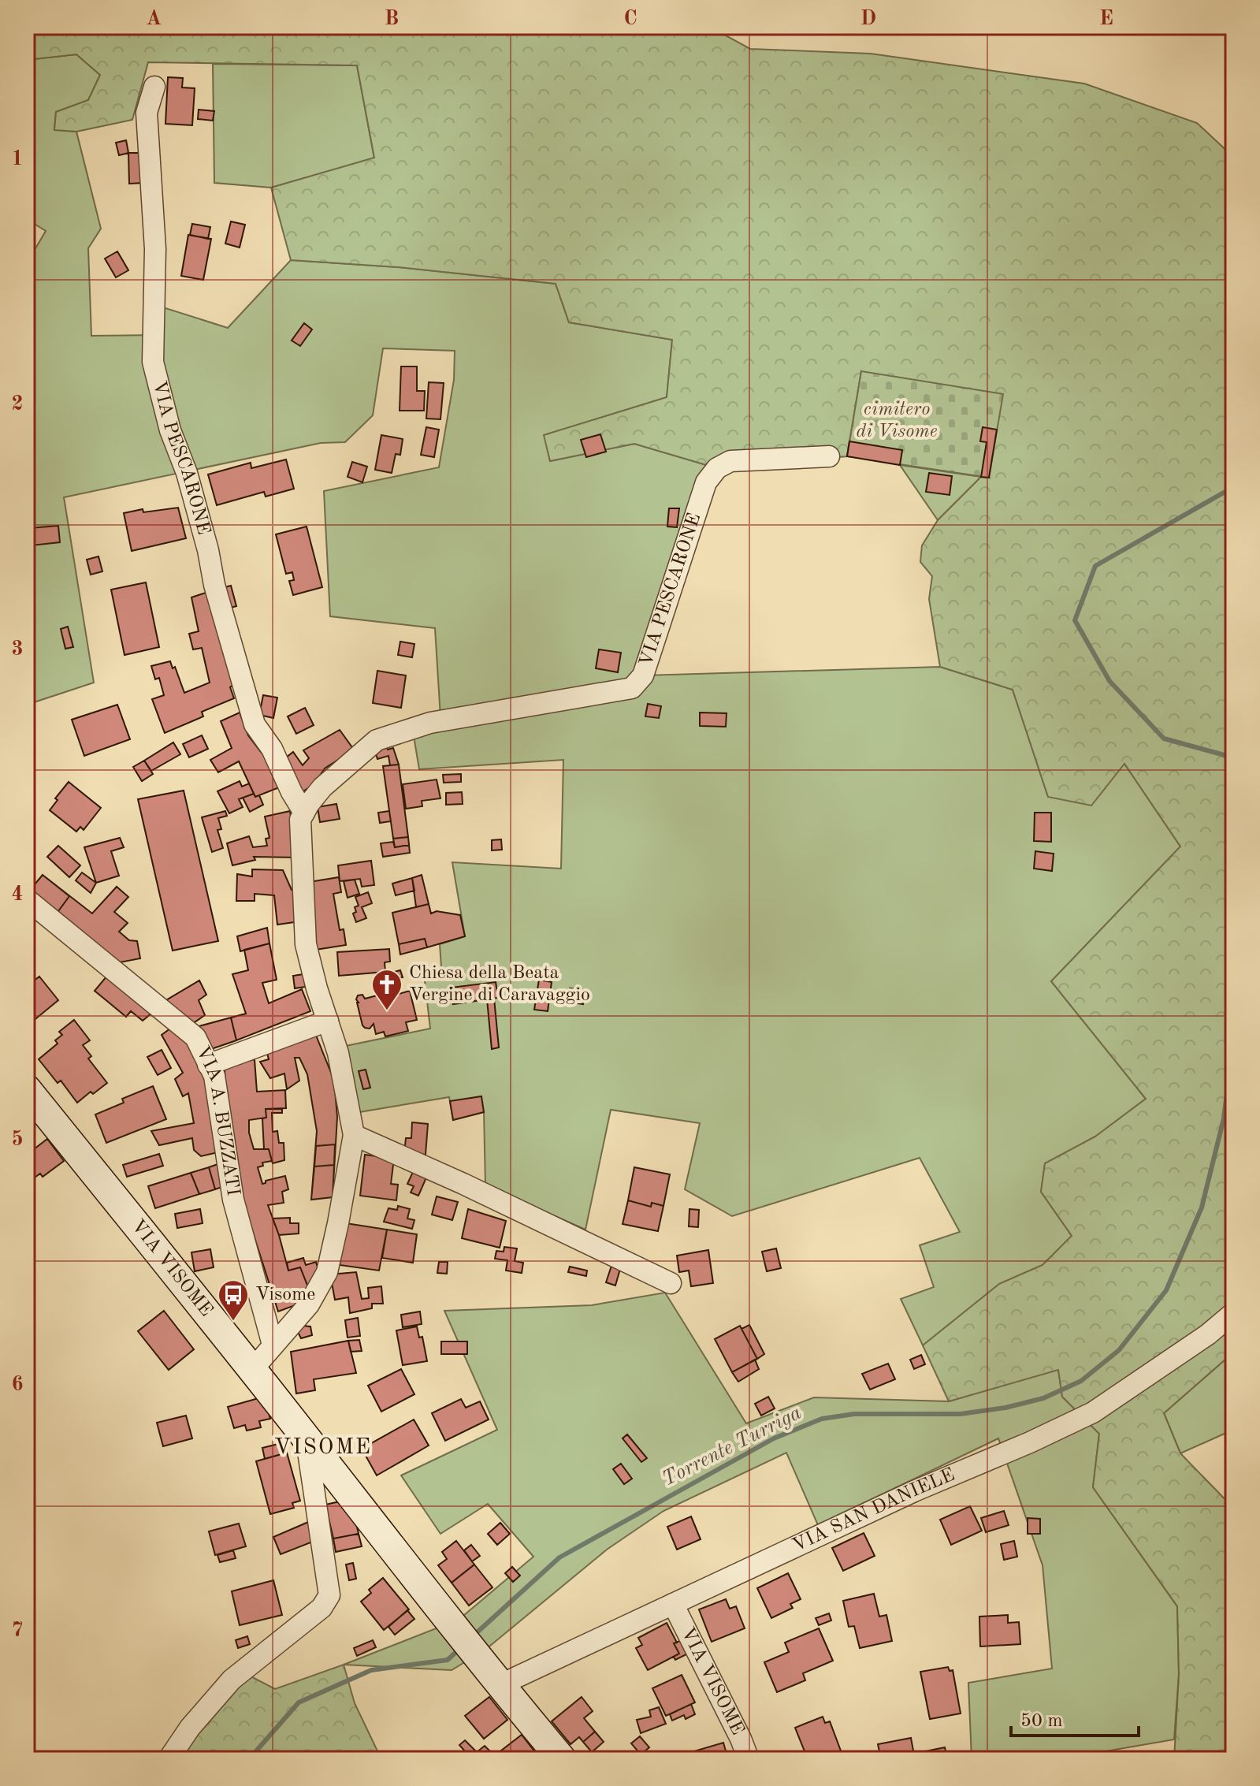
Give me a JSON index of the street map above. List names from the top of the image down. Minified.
{"streets":{"street":["VIA PESCARONE","VIA A. BUZZATI","VIA VISOME","VIA SAN DANIELE"]},"crossings":[["VIA VISOME","VIA SAN DANIELE"]],"districts":["VISOME"],"water":["Torrente Turriga"],"parks":["cimitero di Visome"],"places":{"church":["Chiesa della Beata Vergine di Caravaggio"],"bus stop":["Visome"]},"scale_bar":"50 m","grid":{"columns":["A","B","C","D","E"],"rows":["1","2","3","4","5","6","7"]}}
